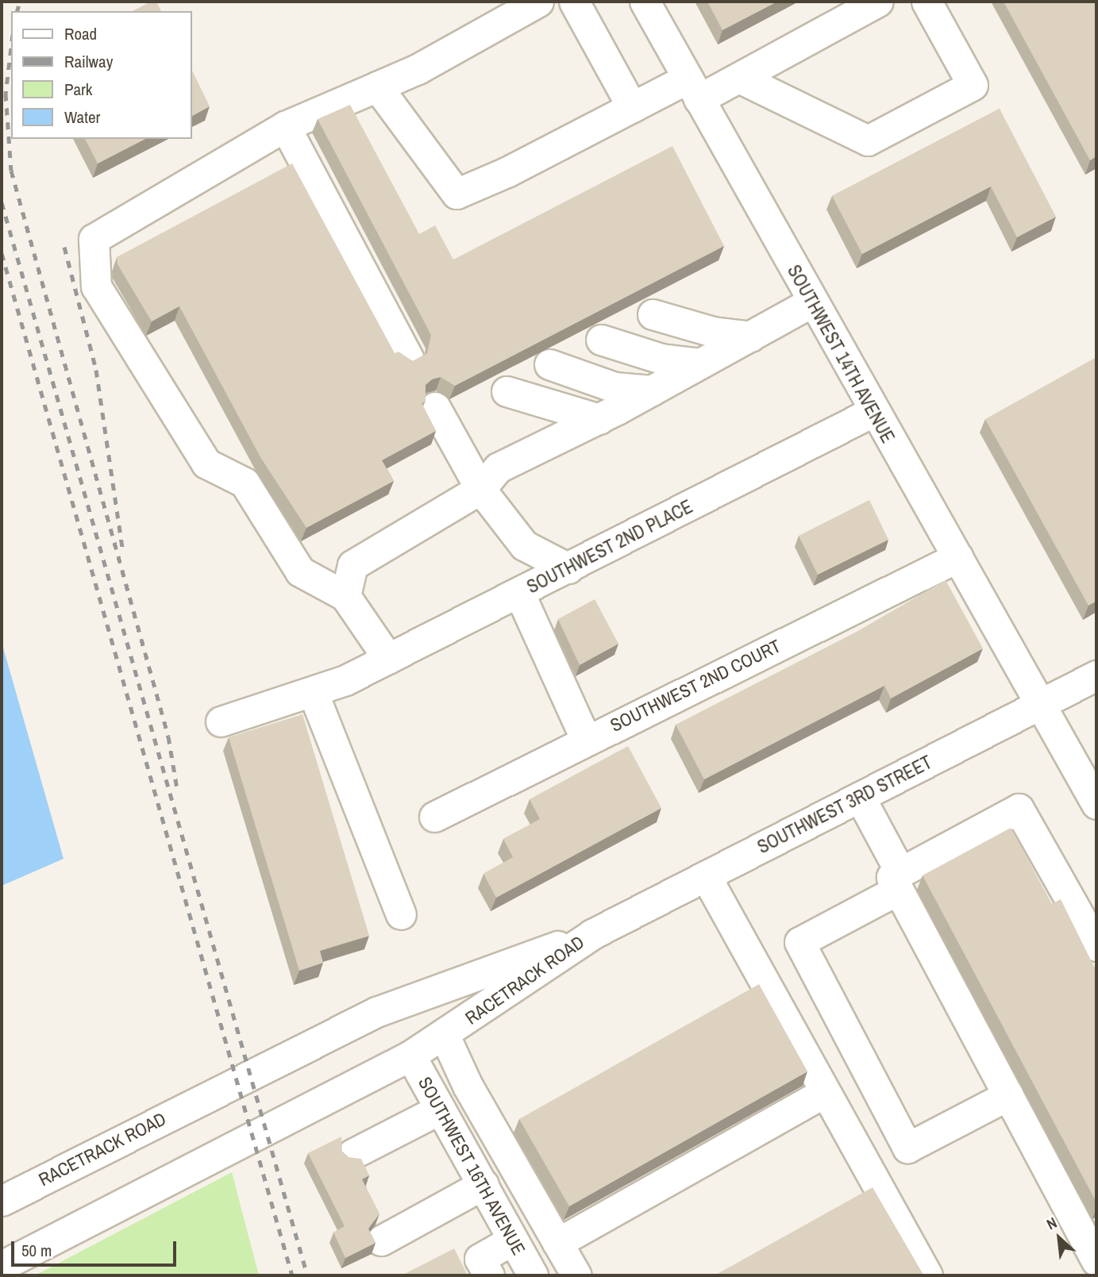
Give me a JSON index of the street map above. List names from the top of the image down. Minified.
{"streets":{"street":["SOUTHWEST 14TH AVENUE","SOUTHWEST 2ND PLACE","SOUTHWEST 2ND COURT","SOUTHWEST 3RD STREET","RACETRACK ROAD","SOUTHWEST 16TH AVENUE"]},"crossings":[["SOUTHWEST 14TH AVENUE","SOUTHWEST 2ND PLACE"],["SOUTHWEST 14TH AVENUE","SOUTHWEST 2ND COURT"],["SOUTHWEST 14TH AVENUE","SOUTHWEST 3RD STREET"],["SOUTHWEST 3RD STREET","RACETRACK ROAD"],["RACETRACK ROAD","SOUTHWEST 16TH AVENUE"]],"legend":["Road","Railway","Park","Water"],"scale_bar":"50 m","north":"top left"}
